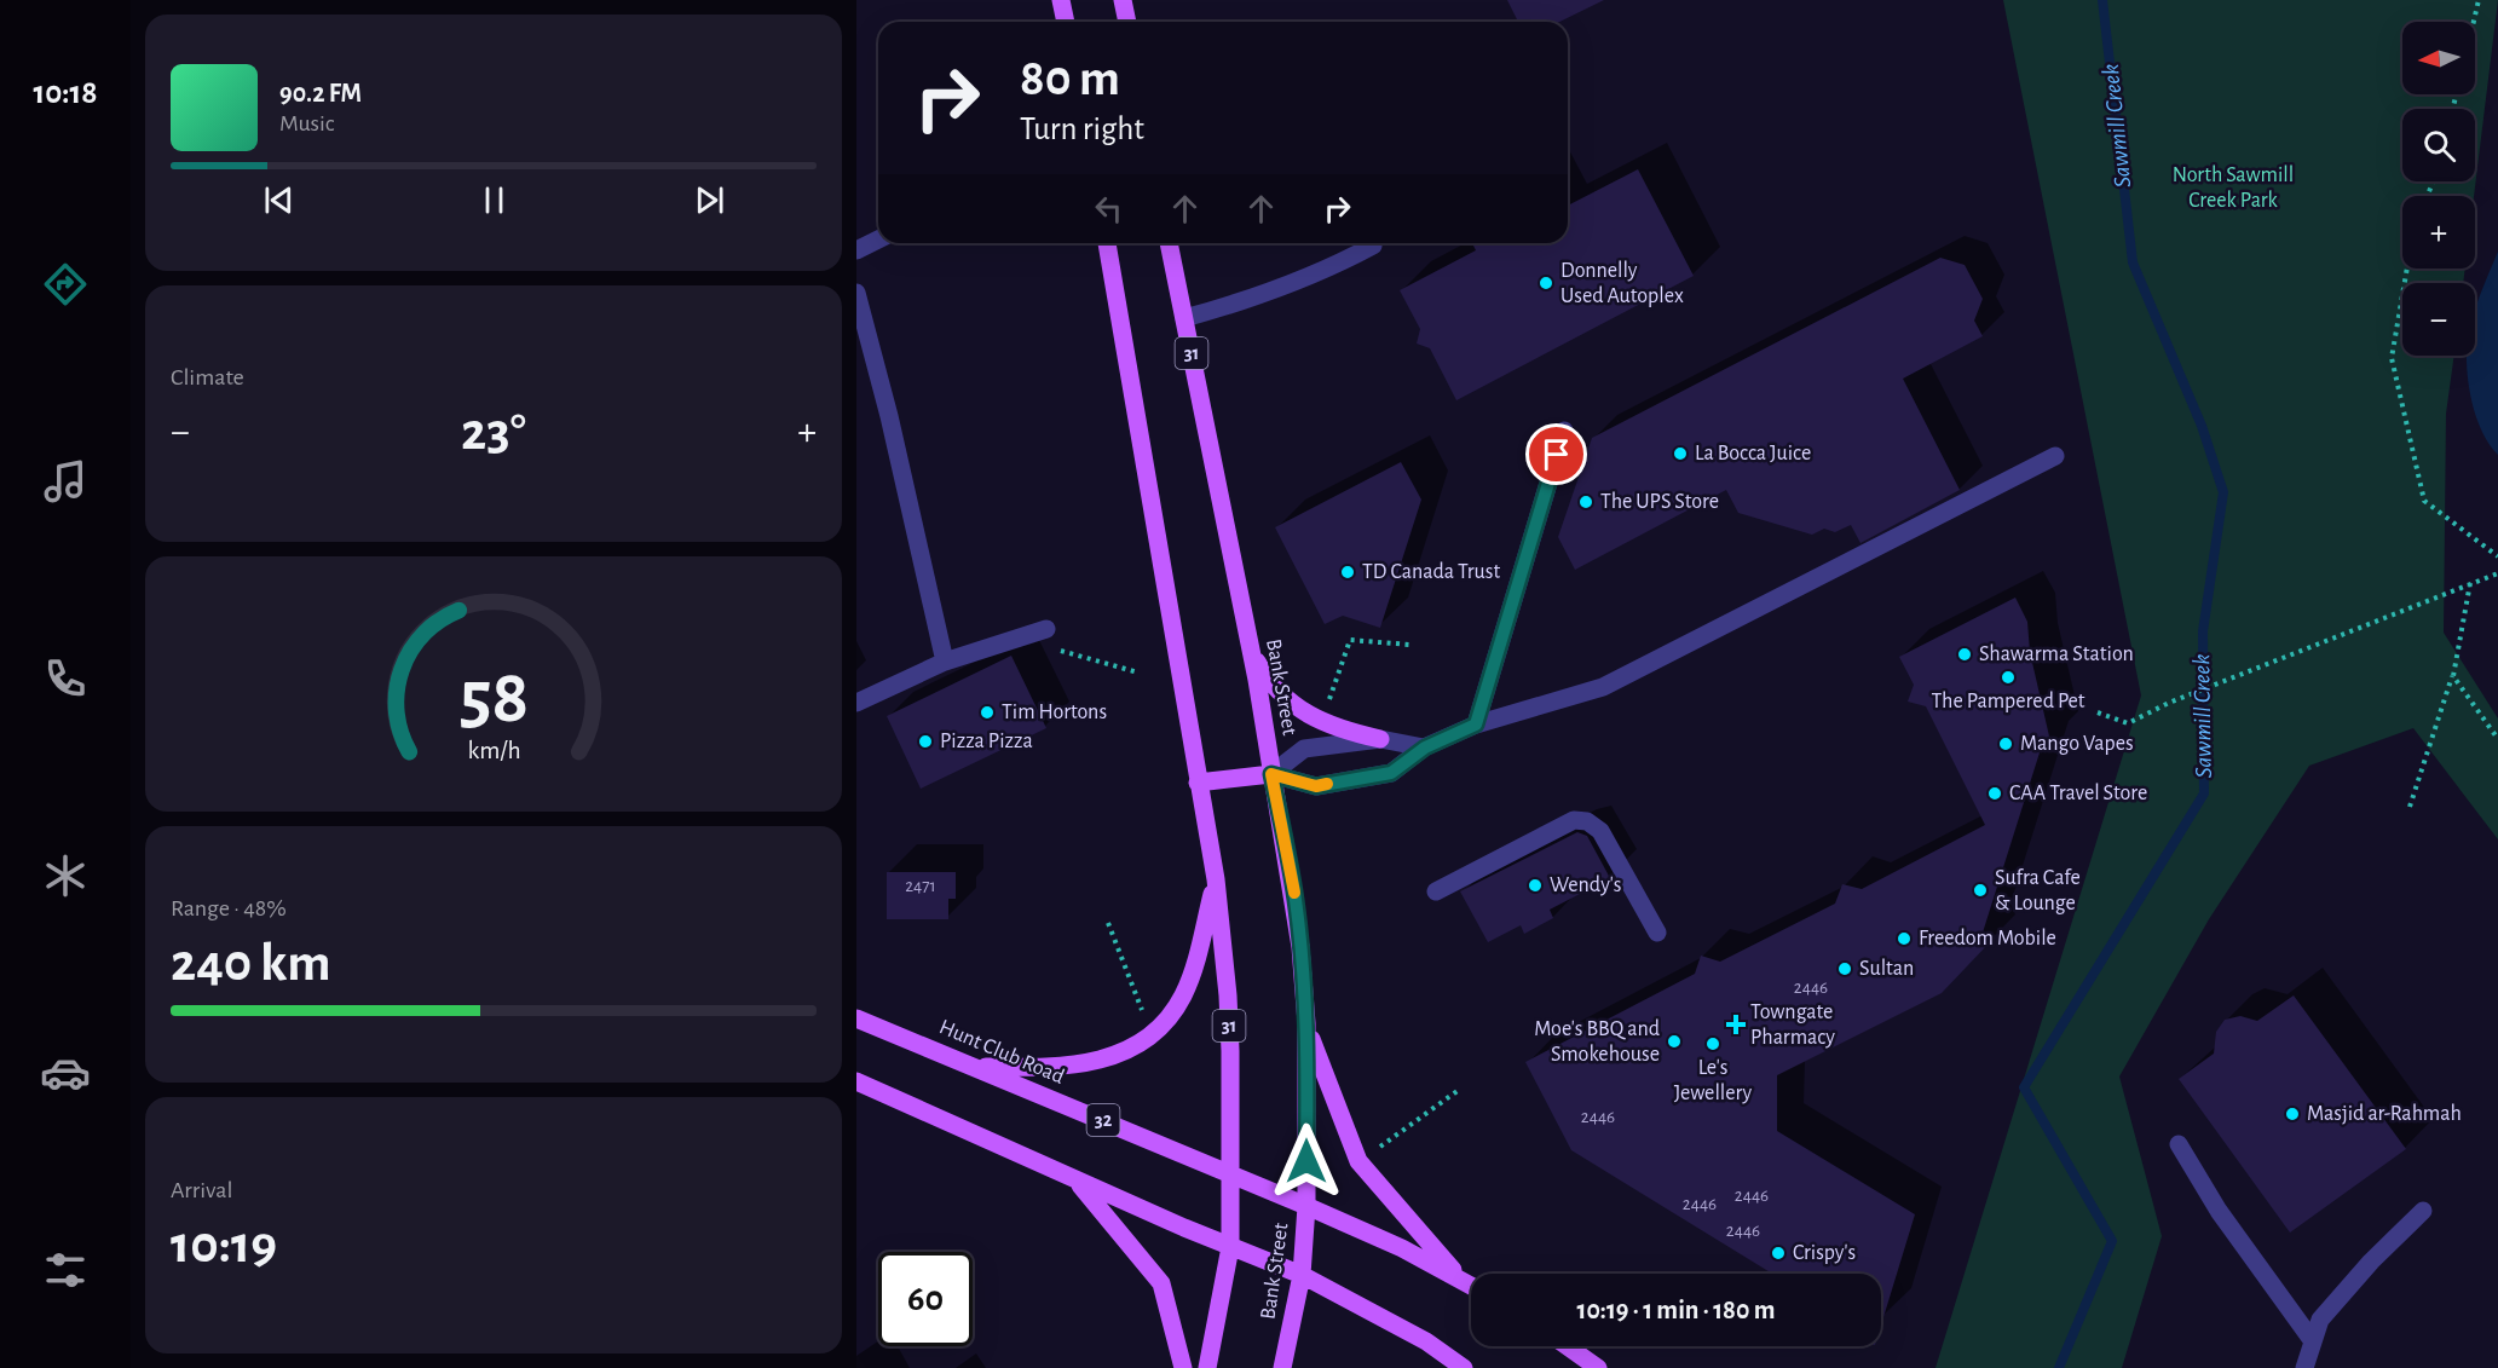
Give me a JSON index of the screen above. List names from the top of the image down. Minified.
{"streets":{"main road":["31","Bank Street","Hunt Club Road","32"]},"crossings":[["31","Hunt Club Road"],["Bank Street","Hunt Club Road"]],"water":["Sawmill Creek"],"parks":["North Sawmill Creek Park"],"places":{"other":["Donnelly Used Autoplex","La Bocca Juice","The UPS Store","TD Canada Trust","Shawarma Station","The Pampered Pet","Tim Hortons","Pizza Pizza","Mango Vapes","CAA Travel Store","Wendy's","Sufra Cafe & Lounge","Freedom Mobile","Sultan","Moe's BBQ and Smokehouse","Le's Jewellery","Masjid ar-Rahmah","Crispy's"],"health":["Towngate Pharmacy"]},"house_numbers":["2471","2446","2446","2446","2446","2446"],"north":"left","page":{"tabs":"10:18","map_buttons":["+","−"],"turn":["80 m","Turn right"],"song":["90.2 FM","Music"],"tile":["Climate",["Range · 48%","240 km"],["Arrival","10:19"]],"heat":["−","23°","+"],"limit":"60","trip":"10:19 · 1 min · 180 m","gauge":["58","km/h"]}}
